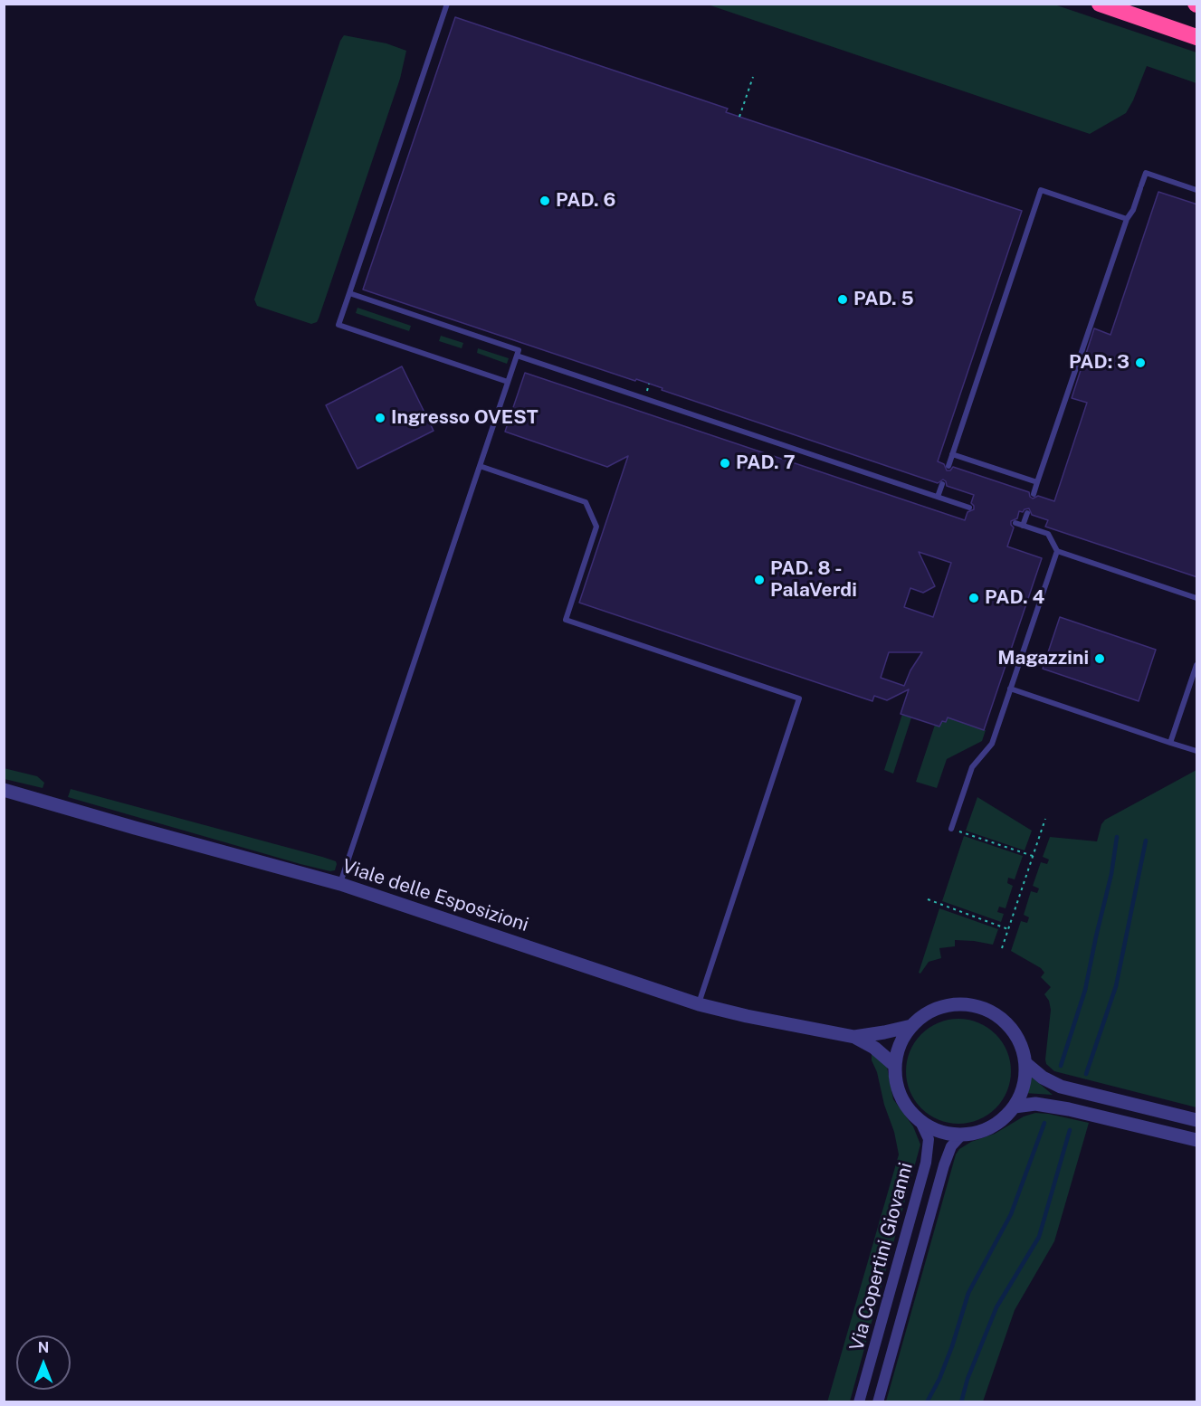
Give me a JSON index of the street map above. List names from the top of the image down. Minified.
{"streets":{"street":["Viale delle Esposizioni","Via Copertini Giovanni"]},"crossings":[["Viale delle Esposizioni","Via Copertini Giovanni"]],"places":["PAD. 6","PAD. 5","PAD: 3","Ingresso OVEST","PAD. 7","PAD. 8 - PalaVerdi","PAD. 4","Magazzini"],"north":"top"}
